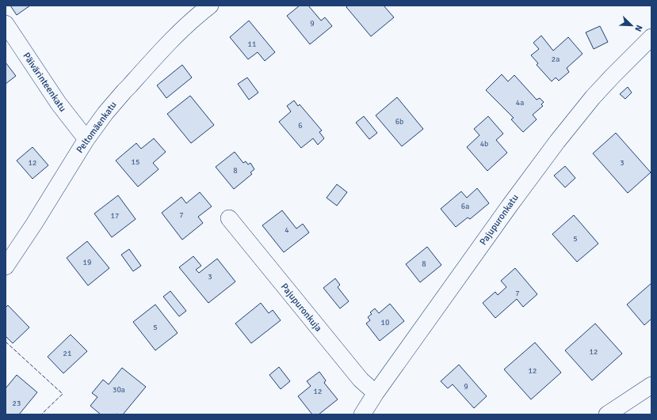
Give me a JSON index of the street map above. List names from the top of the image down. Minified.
{"streets":{"street":["Päivärinteenkatu","Peltomäenkatu","Pajupuronkatu","Pajupuronkuja"]},"crossings":[["Päivärinteenkatu","Peltomäenkatu"],["Pajupuronkatu","Pajupuronkuja"]],"house_numbers":["9","11","2a","4a","6b","6","4b","15","12","3","8","6a","7","17","4","5","19","8","3","7","10","5","12","21","12","9","30a","12","23"],"north":"bottom right"}
